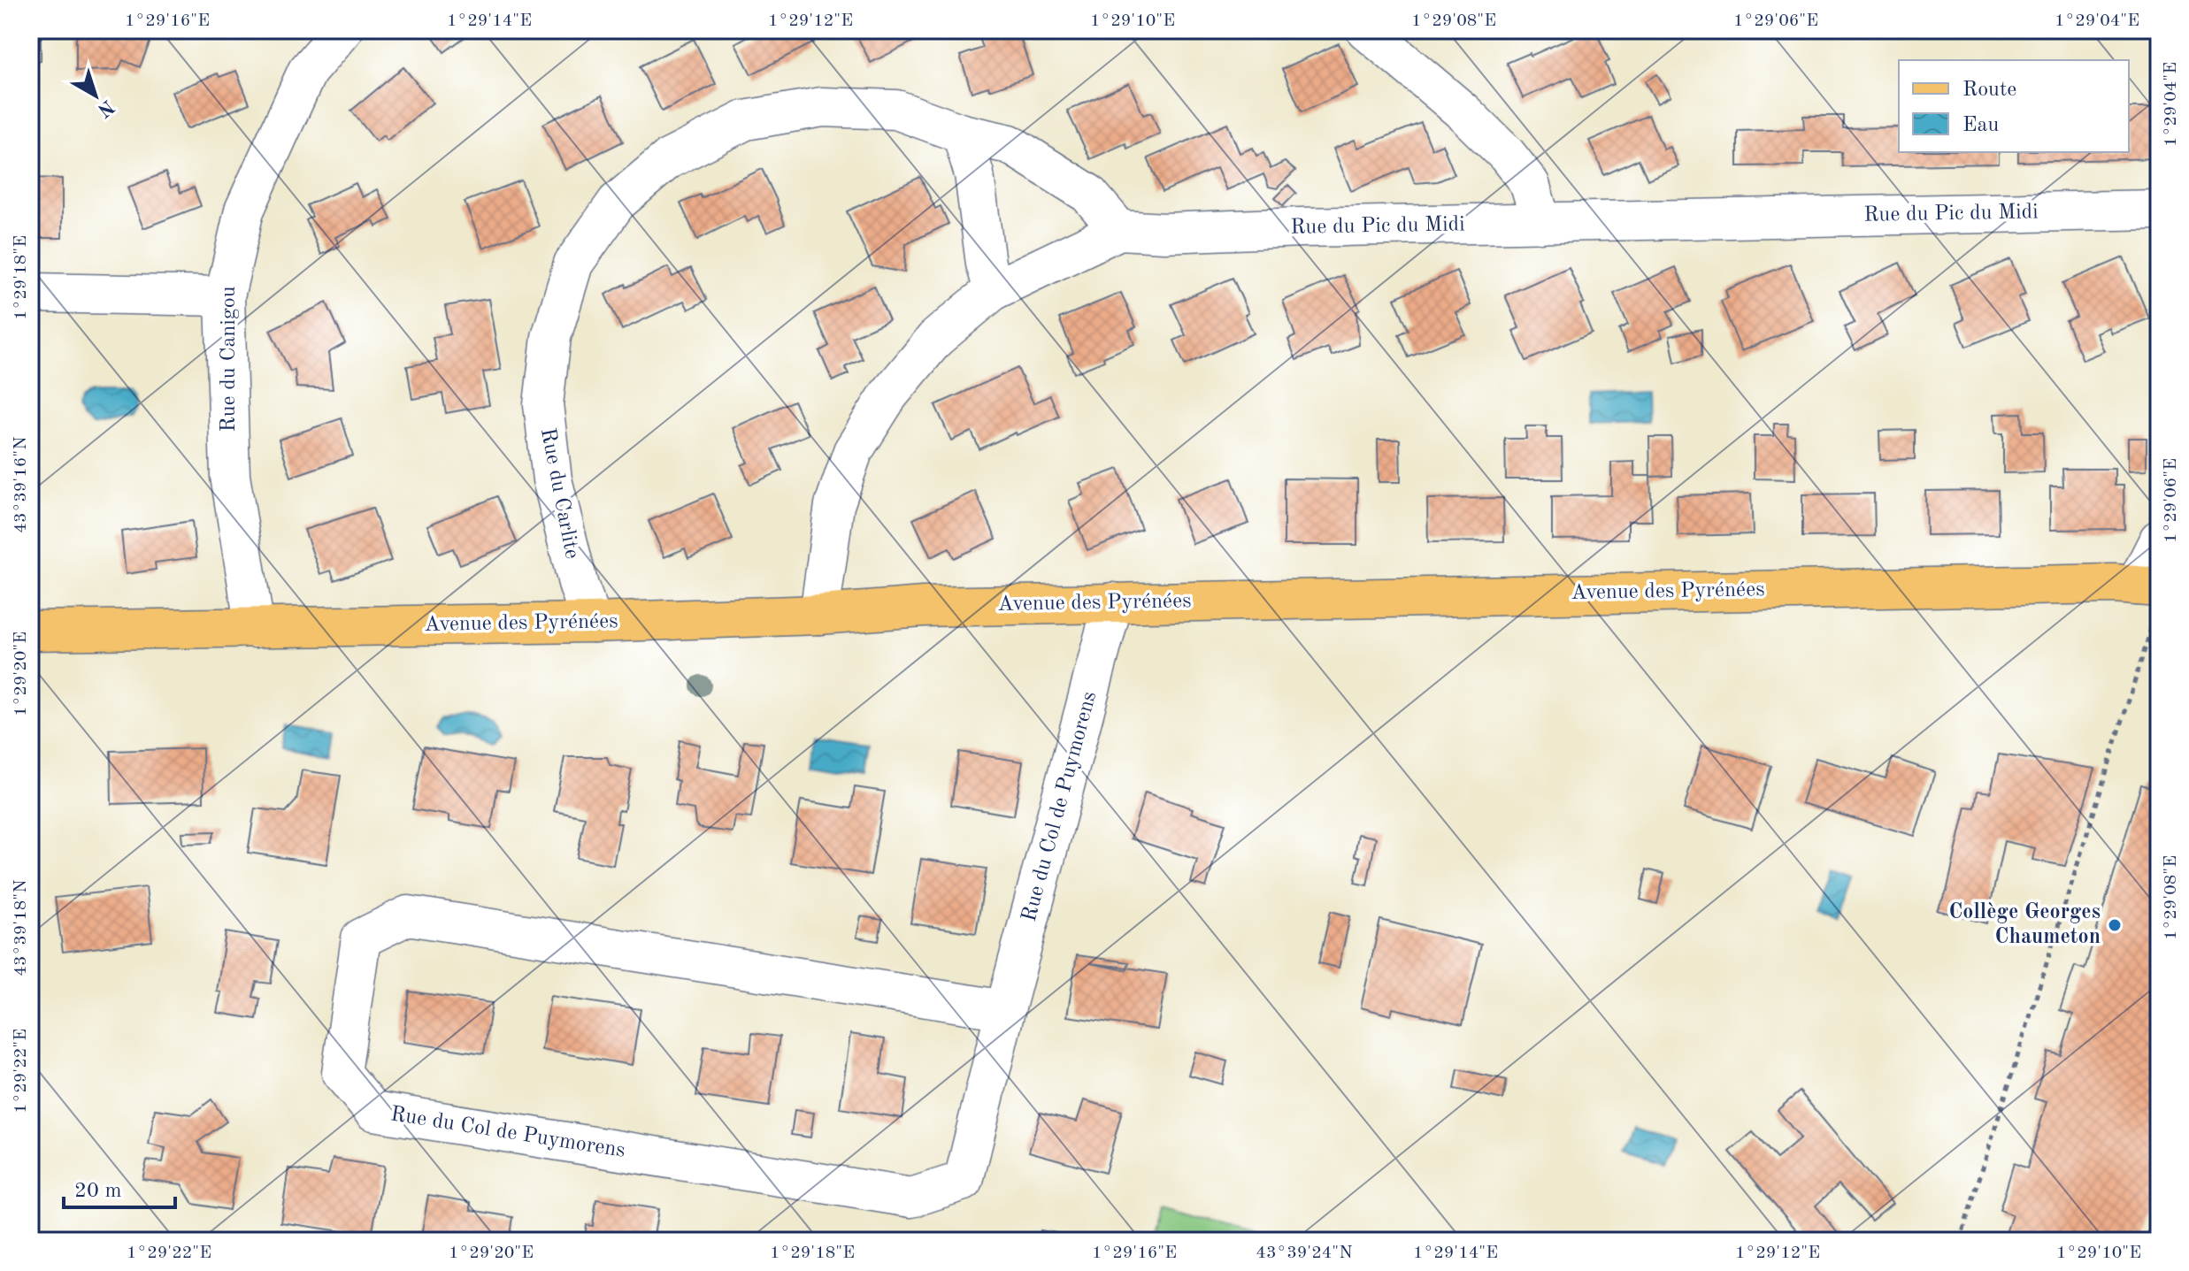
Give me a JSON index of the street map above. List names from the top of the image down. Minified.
{"streets":{"main road":["Avenue des Pyrénées"],"street":["Rue du Pic du Midi","Rue du Canigou","Rue du Carlite","Rue du Col de Puymorens"]},"crossings":[["Rue du Pic du Midi","Rue du Carlite"],["Rue du Pic du Midi","Avenue des Pyrénées"],["Rue du Canigou","Avenue des Pyrénées"],["Rue du Carlite","Avenue des Pyrénées"],["Avenue des Pyrénées","Rue du Col de Puymorens"]],"places":["Collège Georges Chaumeton"],"legend":["Route","Eau"],"scale_bar":"20 m","north":"bottom right","coordinates":["1°29'16\"E","1°29'14\"E","1°29'12\"E","1°29'10\"E","1°29'08\"E","1°29'06\"E","1°29'04\"E","1°29'18\"E","43°39'16\"N","1°29'20\"E","43°39'18\"N","1°29'22\"E","43°39'24\"N"]}
